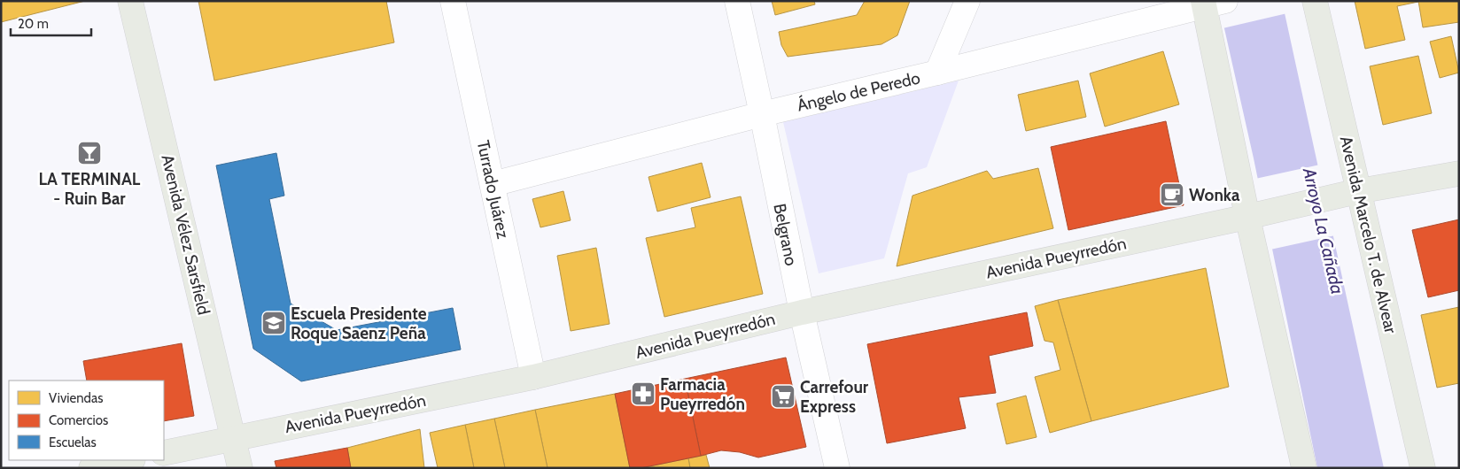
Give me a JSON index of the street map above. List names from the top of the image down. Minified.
{"streets":{"main road":["Avenida Vélez Sarsfield","Avenida Marcelo T. de Alvear","Avenida Pueyrredón"],"street":["Ángelo de Peredo","Turrado Juárez","Belgrano"]},"crossings":[["Ángelo de Peredo","Turrado Juárez"],["Ángelo de Peredo","Belgrano"],["Turrado Juárez","Avenida Pueyrredón"],["Avenida Vélez Sarsfield","Avenida Pueyrredón"],["Belgrano","Avenida Pueyrredón"],["Avenida Marcelo T. de Alvear","Avenida Pueyrredón"]],"water":["Arroyo La Cañada"],"places":{"bar":["LA TERMINAL - Ruin Bar"],"cafe":["Wonka"],"school or university":["Escuela Presidente Roque Saenz Peña"],"pharmacy":["Farmacia Pueyrredón"],"supermarket":["Carrefour Express"]},"legend":["Viviendas","Comercios","Escuelas"],"scale_bar":"20 m"}
